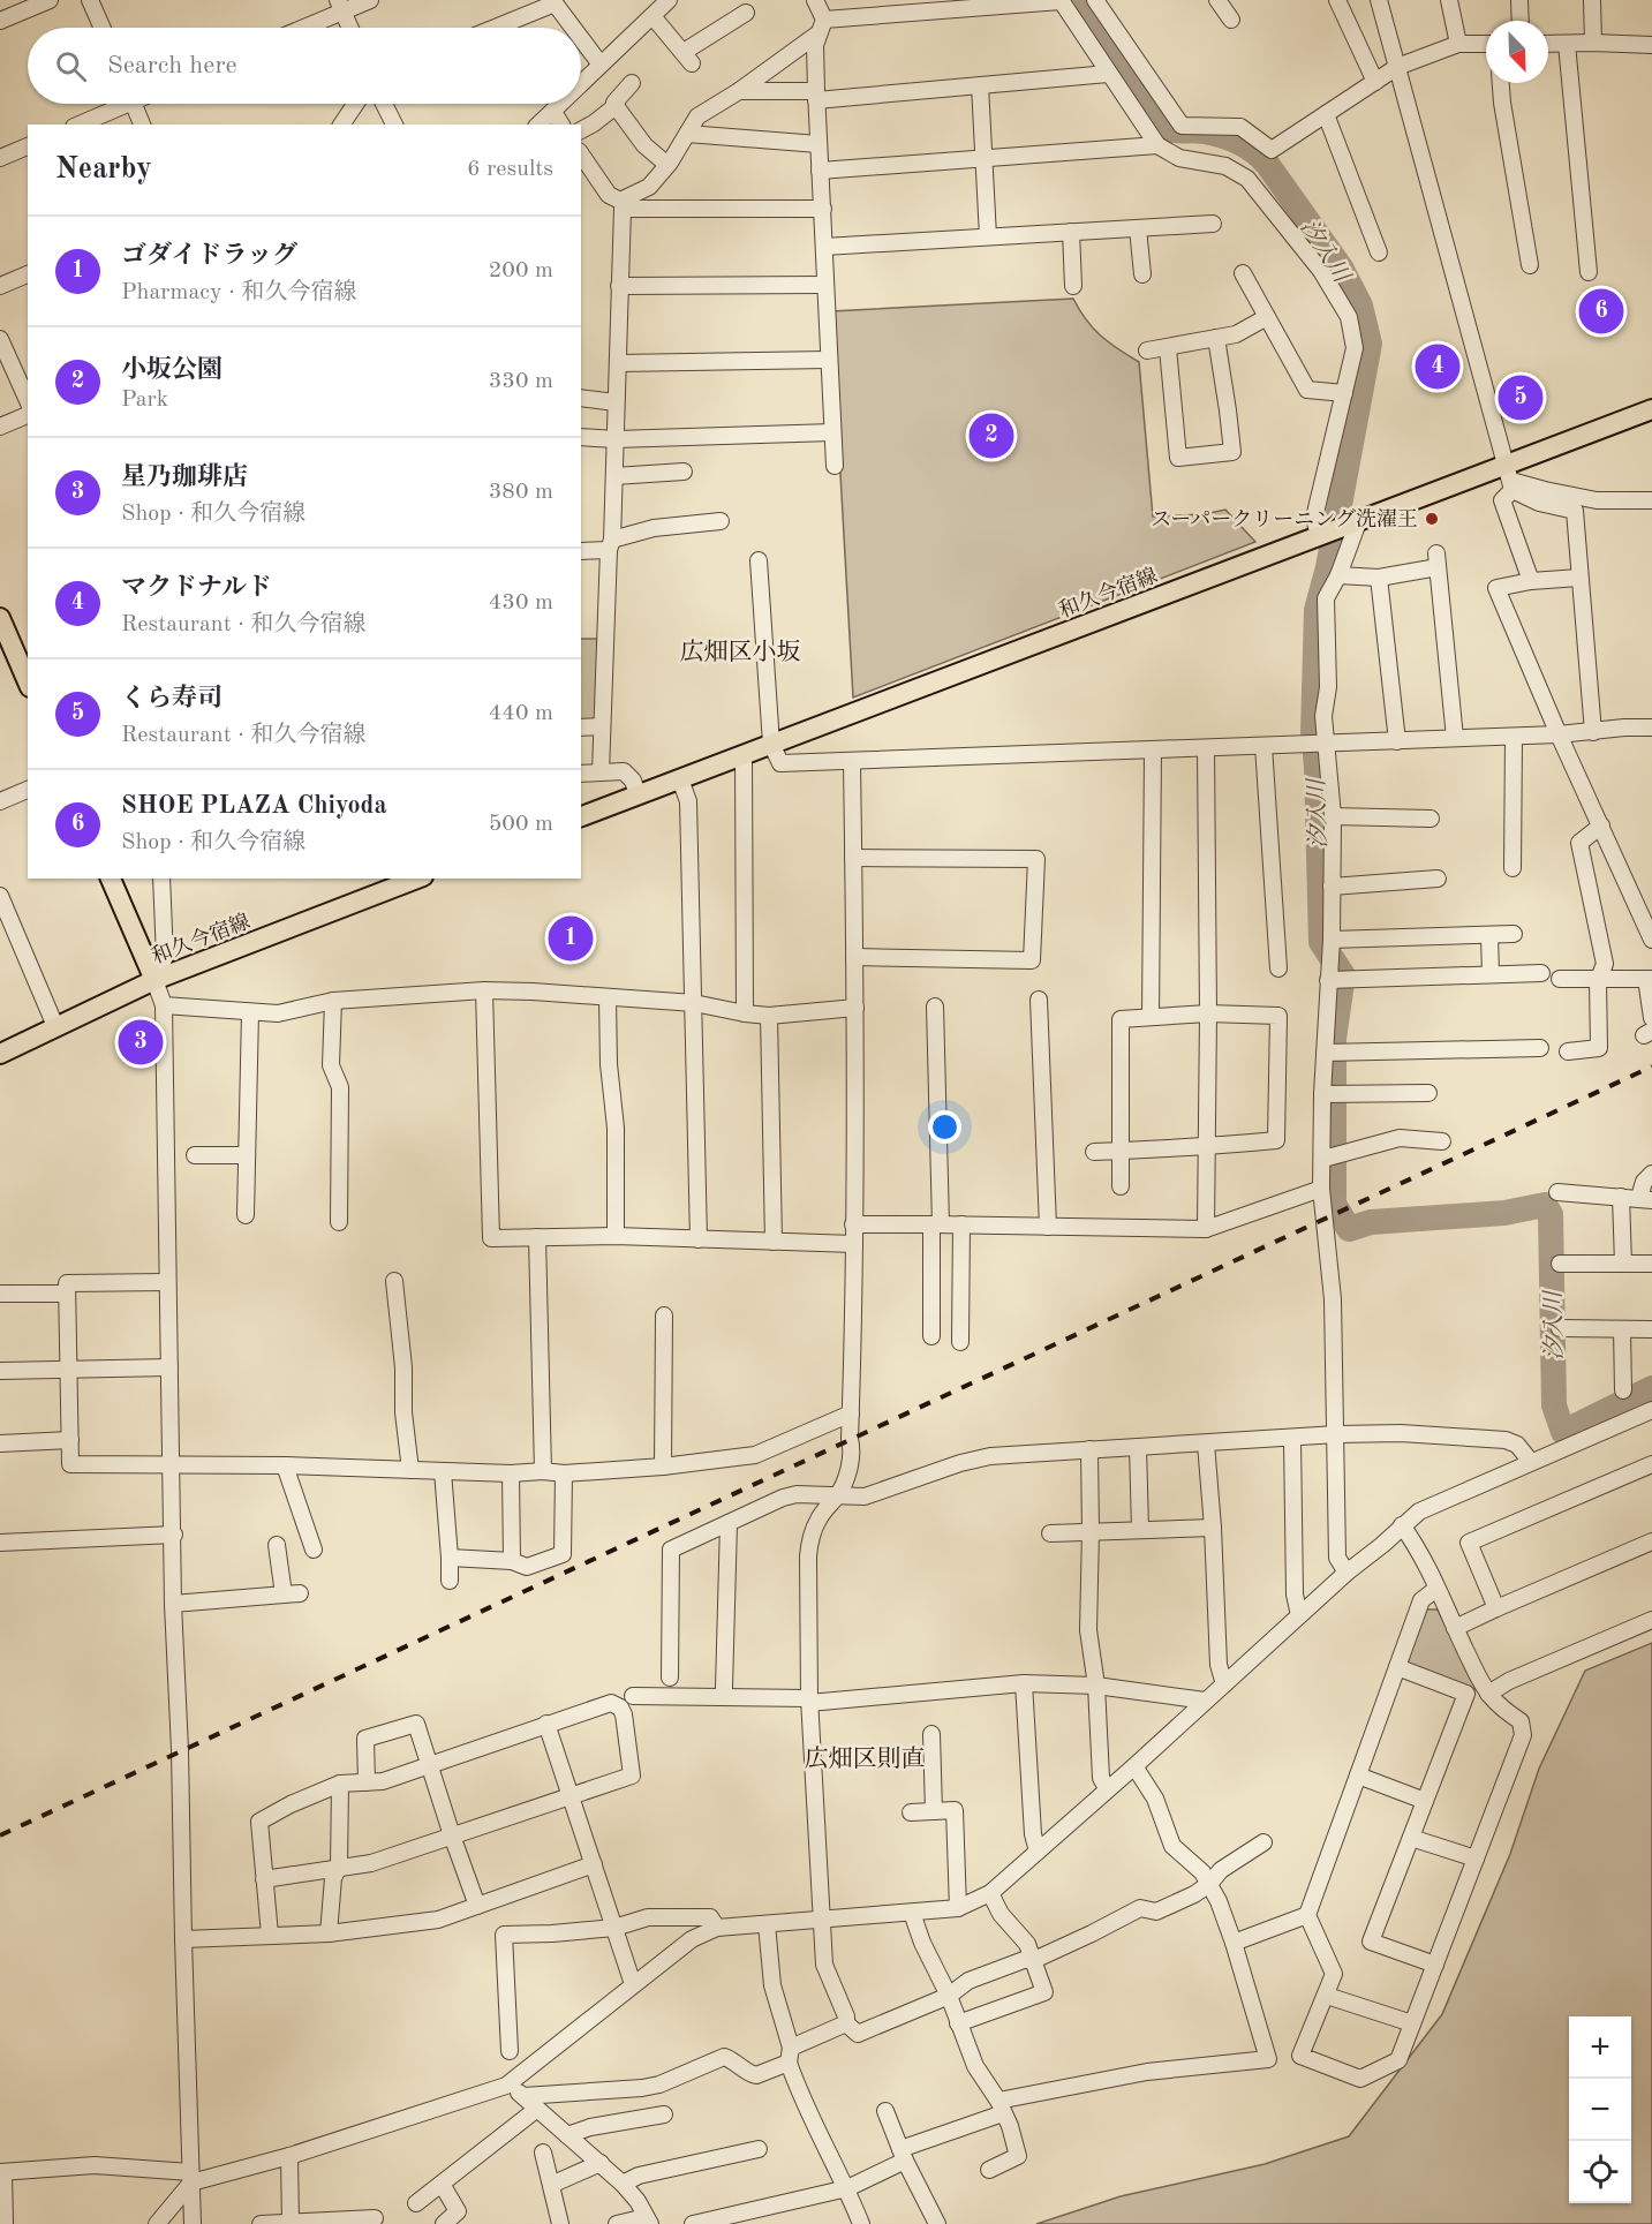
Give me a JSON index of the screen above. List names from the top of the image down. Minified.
{"streets":{"main road":["和久今宿線"]},"districts":["広畑区小坂","広畑区則直"],"water":["汐入川"],"places":["スーパークリーニング洗濯王"],"north":"bottom right","page":{"search":"Search here","heading":["Nearby","6 results"],"list":[{"mark":"1","name":"ゴダイドラッグ","note":"Pharmacy · 和久今宿線","value":"200 m"},{"mark":"2","name":"小坂公園","note":"Park","value":"330 m"},{"mark":"3","name":"星乃珈琲店","note":"Shop · 和久今宿線","value":"380 m"},{"mark":"4","name":"マクドナルド","note":"Restaurant · 和久今宿線","value":"430 m"},{"mark":"5","name":"くら寿司","note":"Restaurant · 和久今宿線","value":"440 m"},{"mark":"6","name":"SHOE PLAZA Chiyoda","note":"Shop · 和久今宿線","value":"500 m"}],"pins":["6","4","5","2","1","3"],"map_buttons":["+","−"]}}
